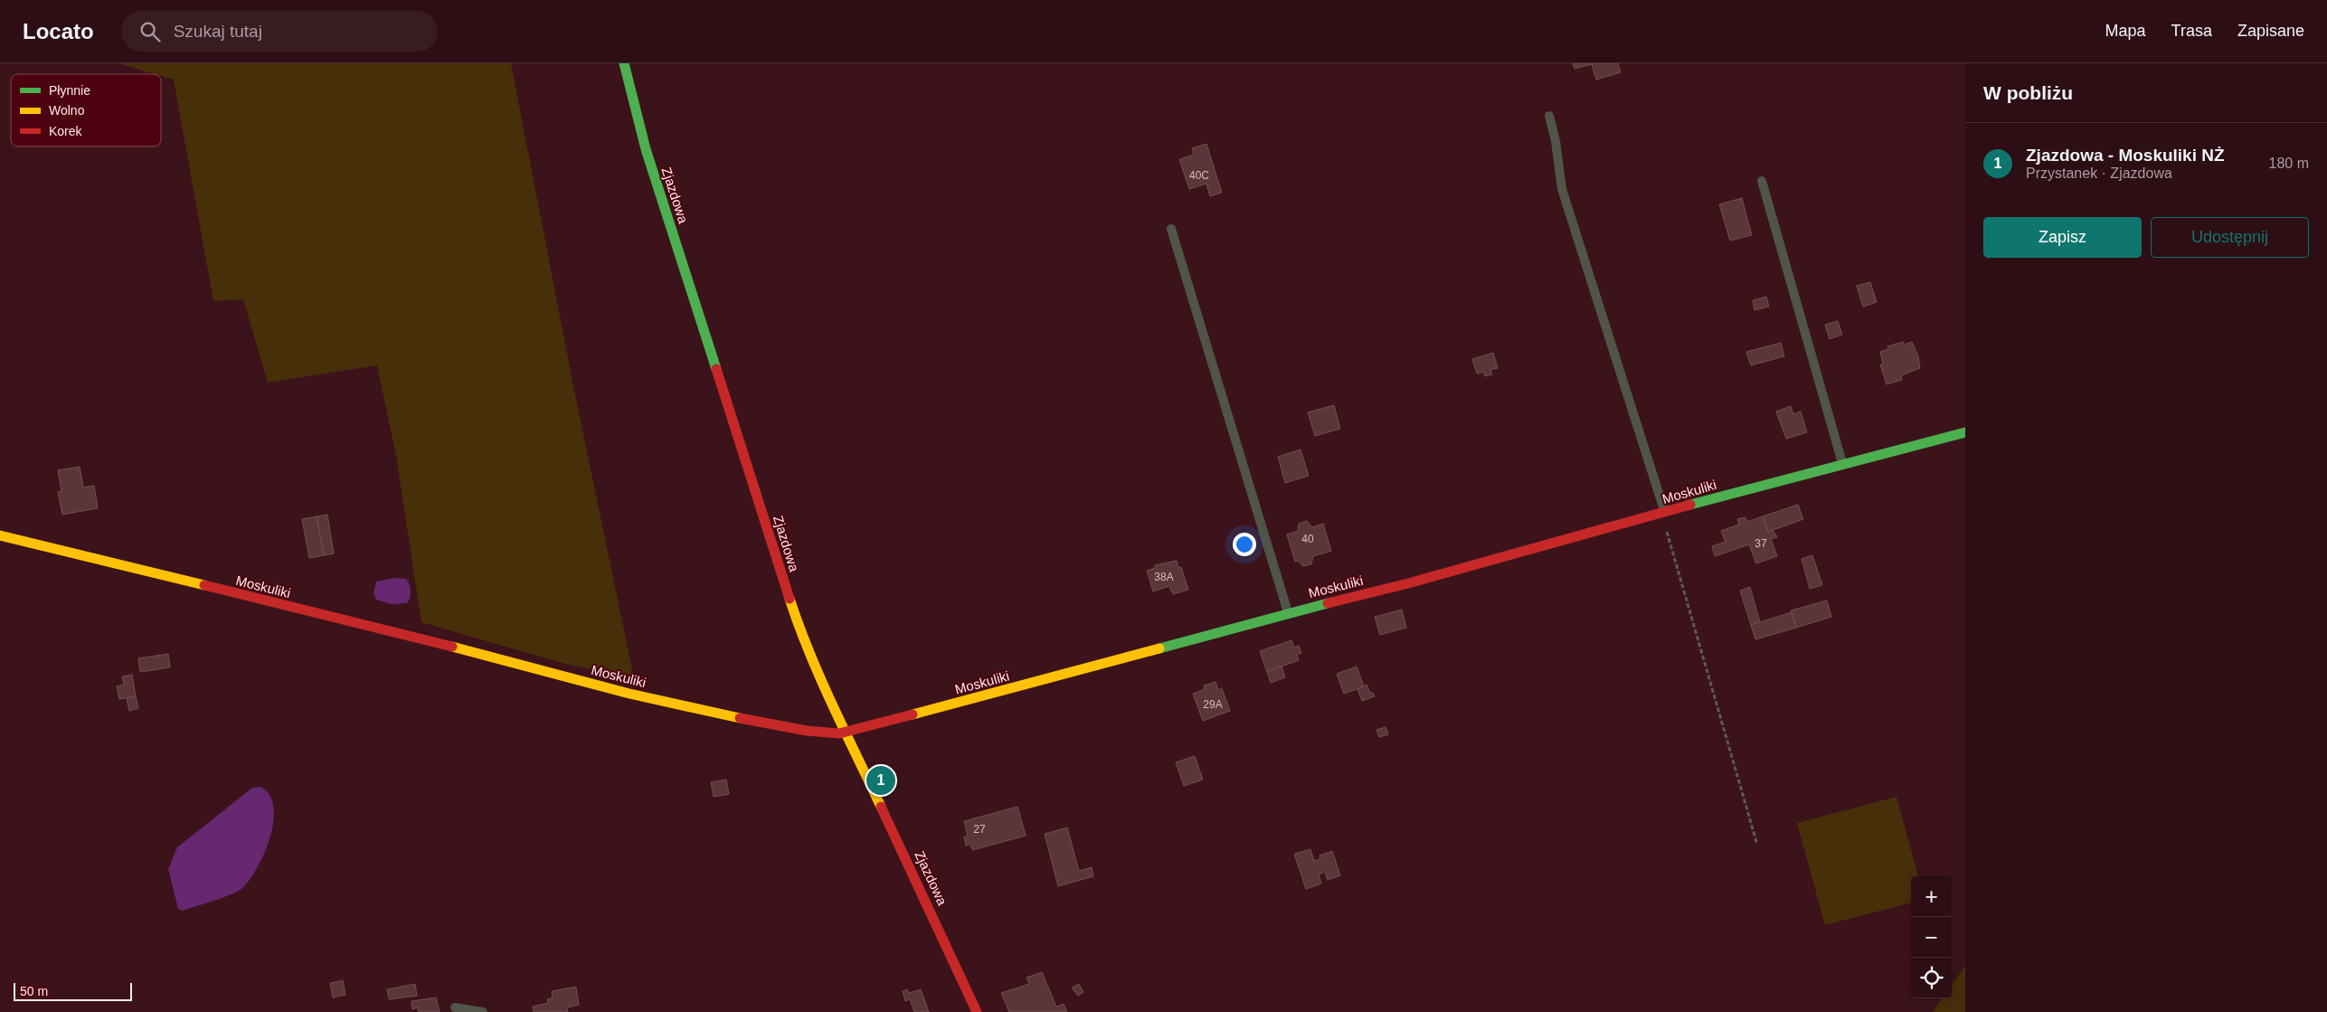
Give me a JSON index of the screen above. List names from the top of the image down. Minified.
{"streets":{"street":["Zjazdowa","Moskuliki"]},"crossings":[["Zjazdowa","Moskuliki"]],"house_numbers":["40C","40","37","38A","29A","27"],"legend":["Płynnie","Wolno","Korek"],"scale_bar":"50 m","page":{"header":"Locato","search":"Szukaj tutaj","nav":["Mapa","Trasa","Zapisane"],"heading":"W pobliżu","list":[{"mark":"1","name":"Zjazdowa - Moskuliki NŻ","note":"Przystanek · Zjazdowa","value":"180 m"}],"buttons":["Zapisz","Udostępnij"],"pins":"1","map_buttons":["+","−"],"scale":"50 m"}}
